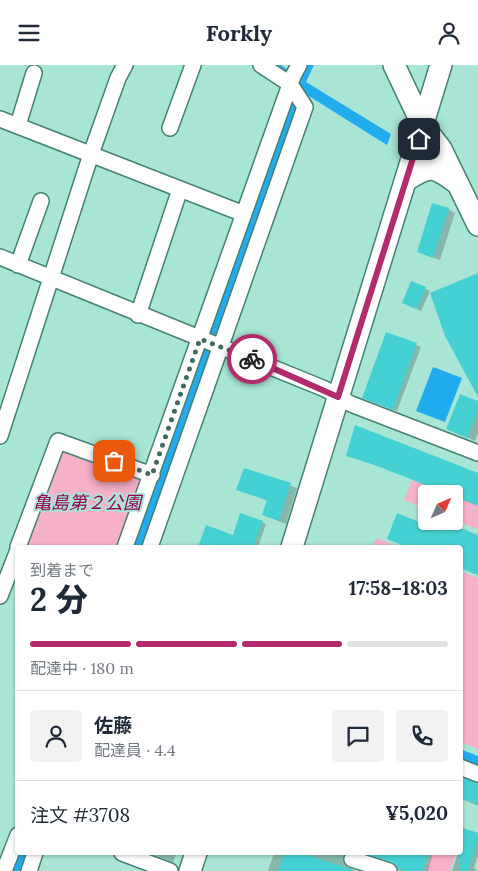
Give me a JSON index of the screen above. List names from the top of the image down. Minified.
{"parks":["亀島第２公園"],"north":"top right","page":{"header":"Forkly","heading":["2 分","到着まで","17:58–18:03"],"panel":["佐藤","配達員 · 4.4","注文 #3708","¥5,020"],"bar":"配達中 · 180 m"}}
